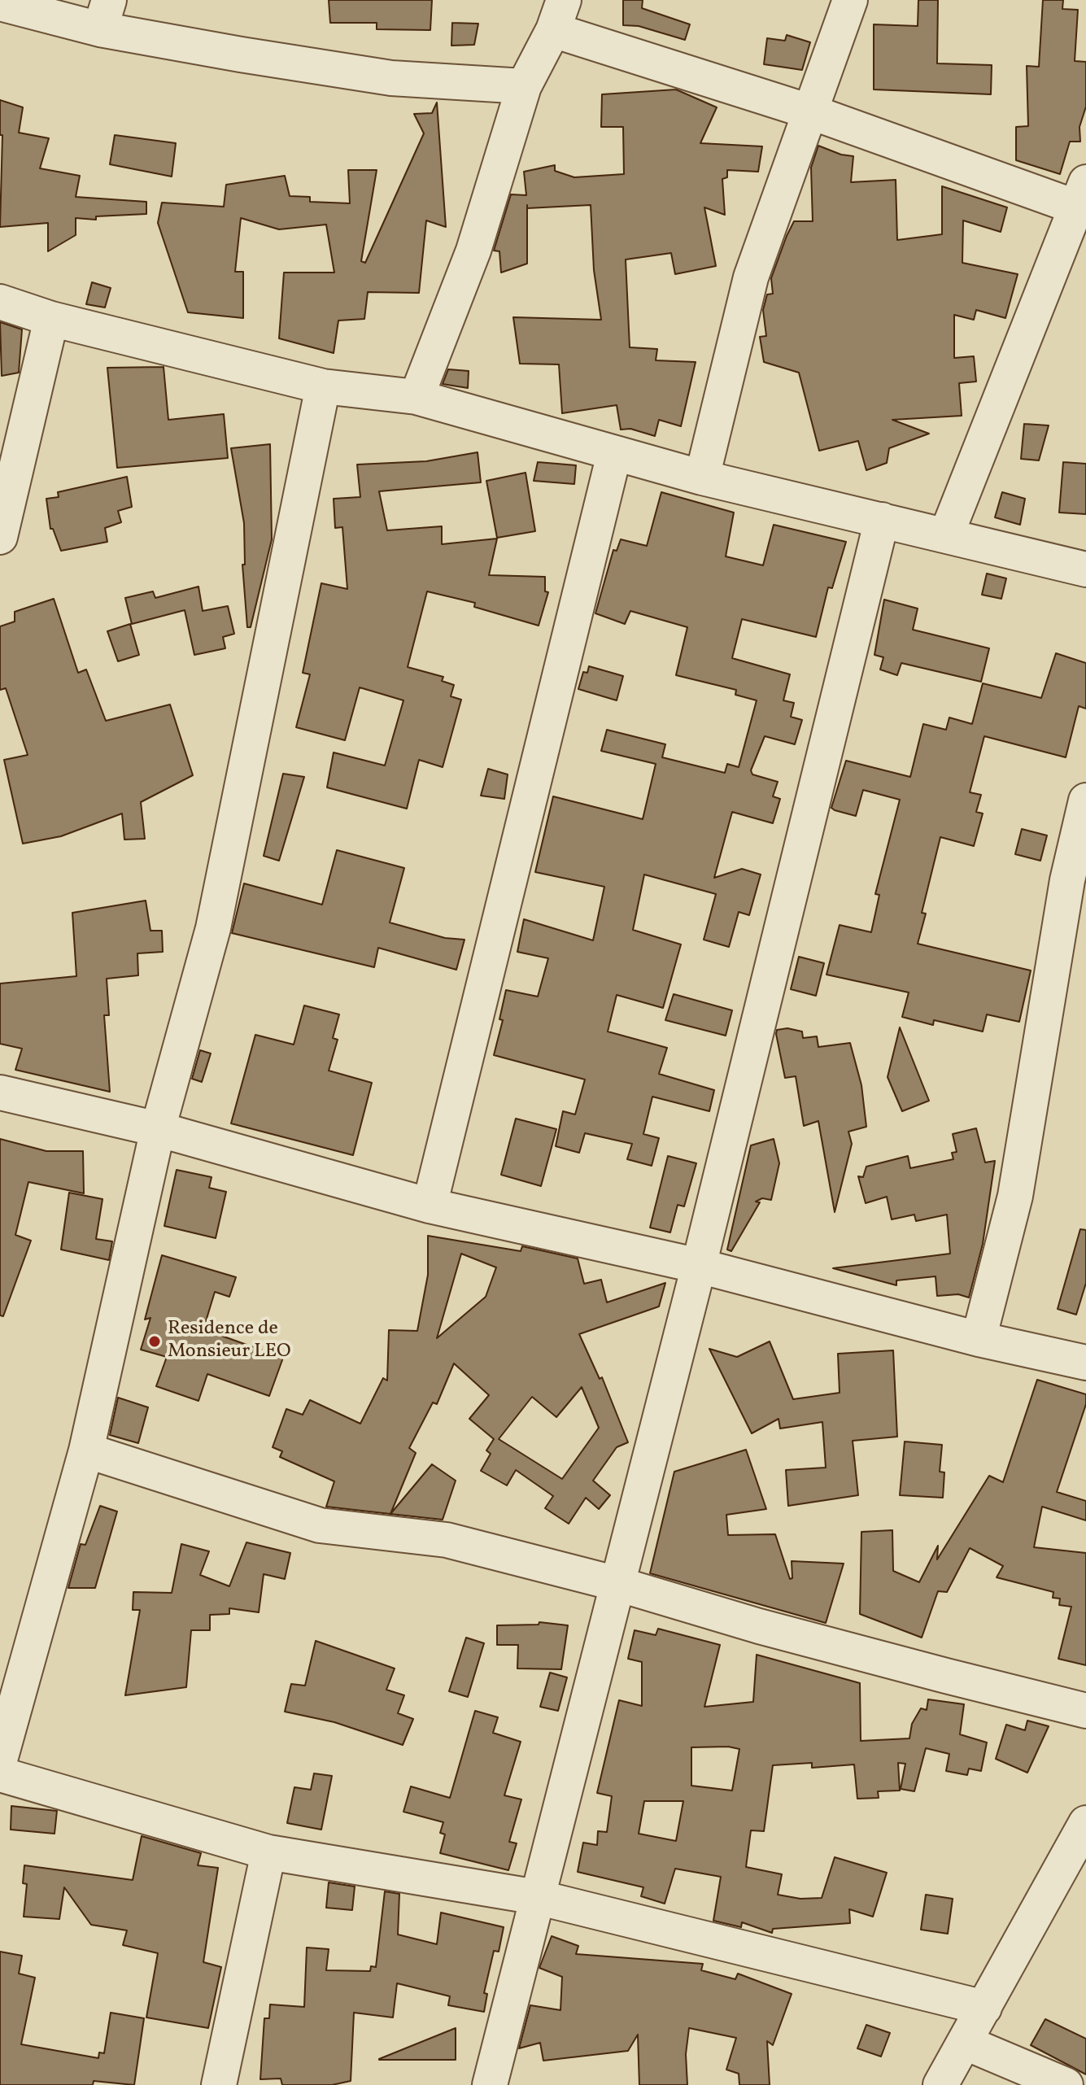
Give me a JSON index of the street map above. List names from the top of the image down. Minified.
{"places":["Residence de Monsieur LEO"]}
